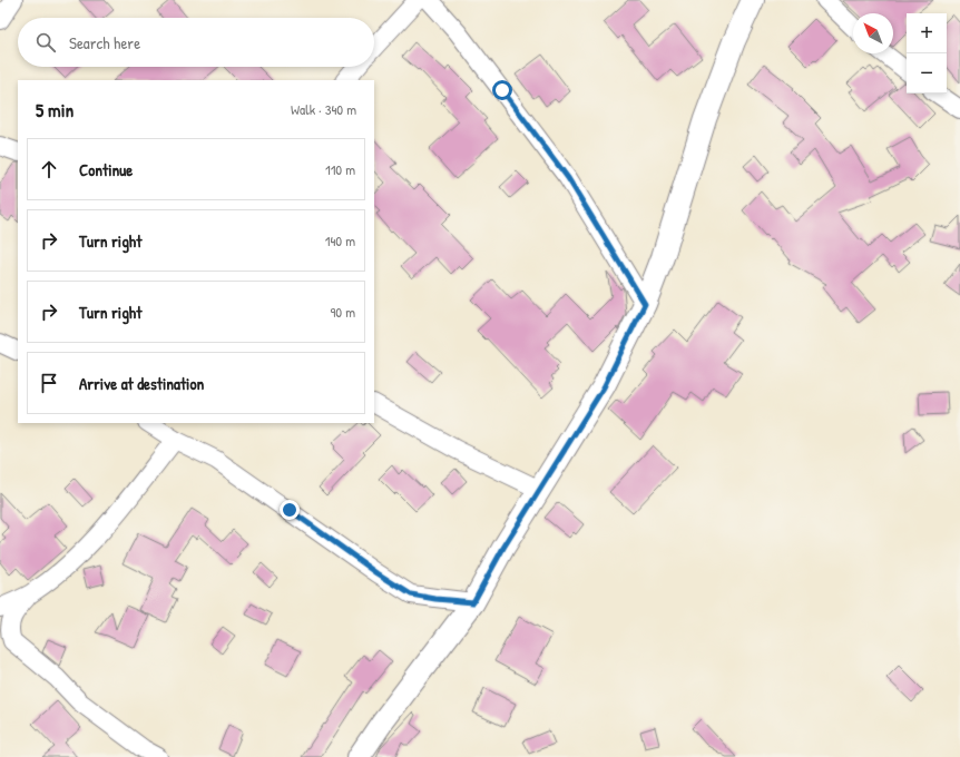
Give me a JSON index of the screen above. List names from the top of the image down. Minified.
{"north":"top left","page":{"map_buttons":["+","−"],"search":"Search here","heading":["5 min","Walk · 340 m"],"list":[["Continue","110 m"],["Turn right","140 m"],["Turn right","90 m"],"Arrive at destination"]}}
